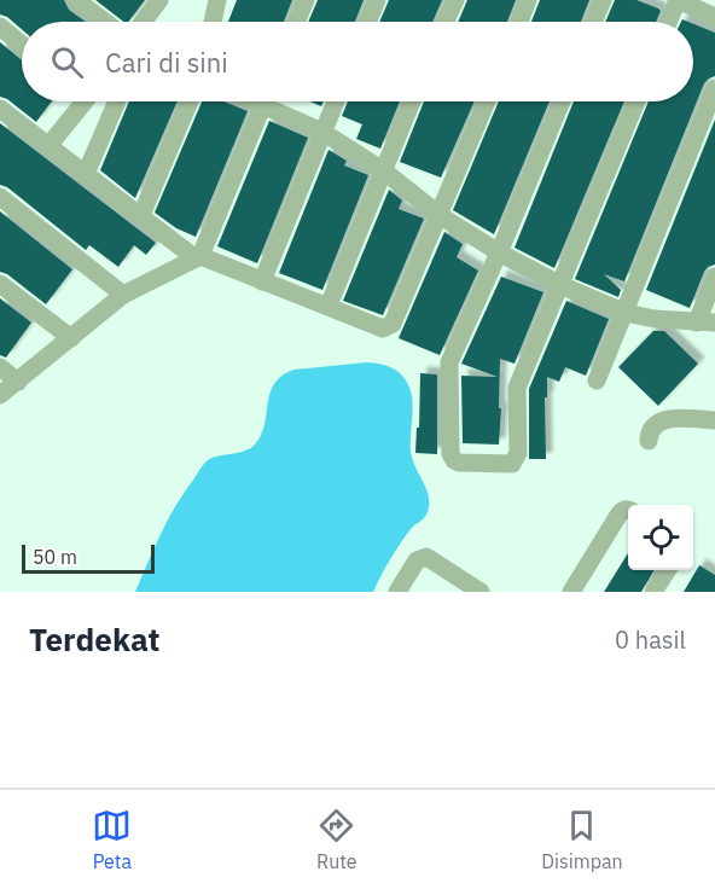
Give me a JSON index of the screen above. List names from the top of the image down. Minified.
{"scale_bar":"50 m","page":{"search":"Cari di sini","scale":"50 m","heading":["Terdekat","0 hasil"],"nav":["Peta","Rute","Disimpan"]}}
